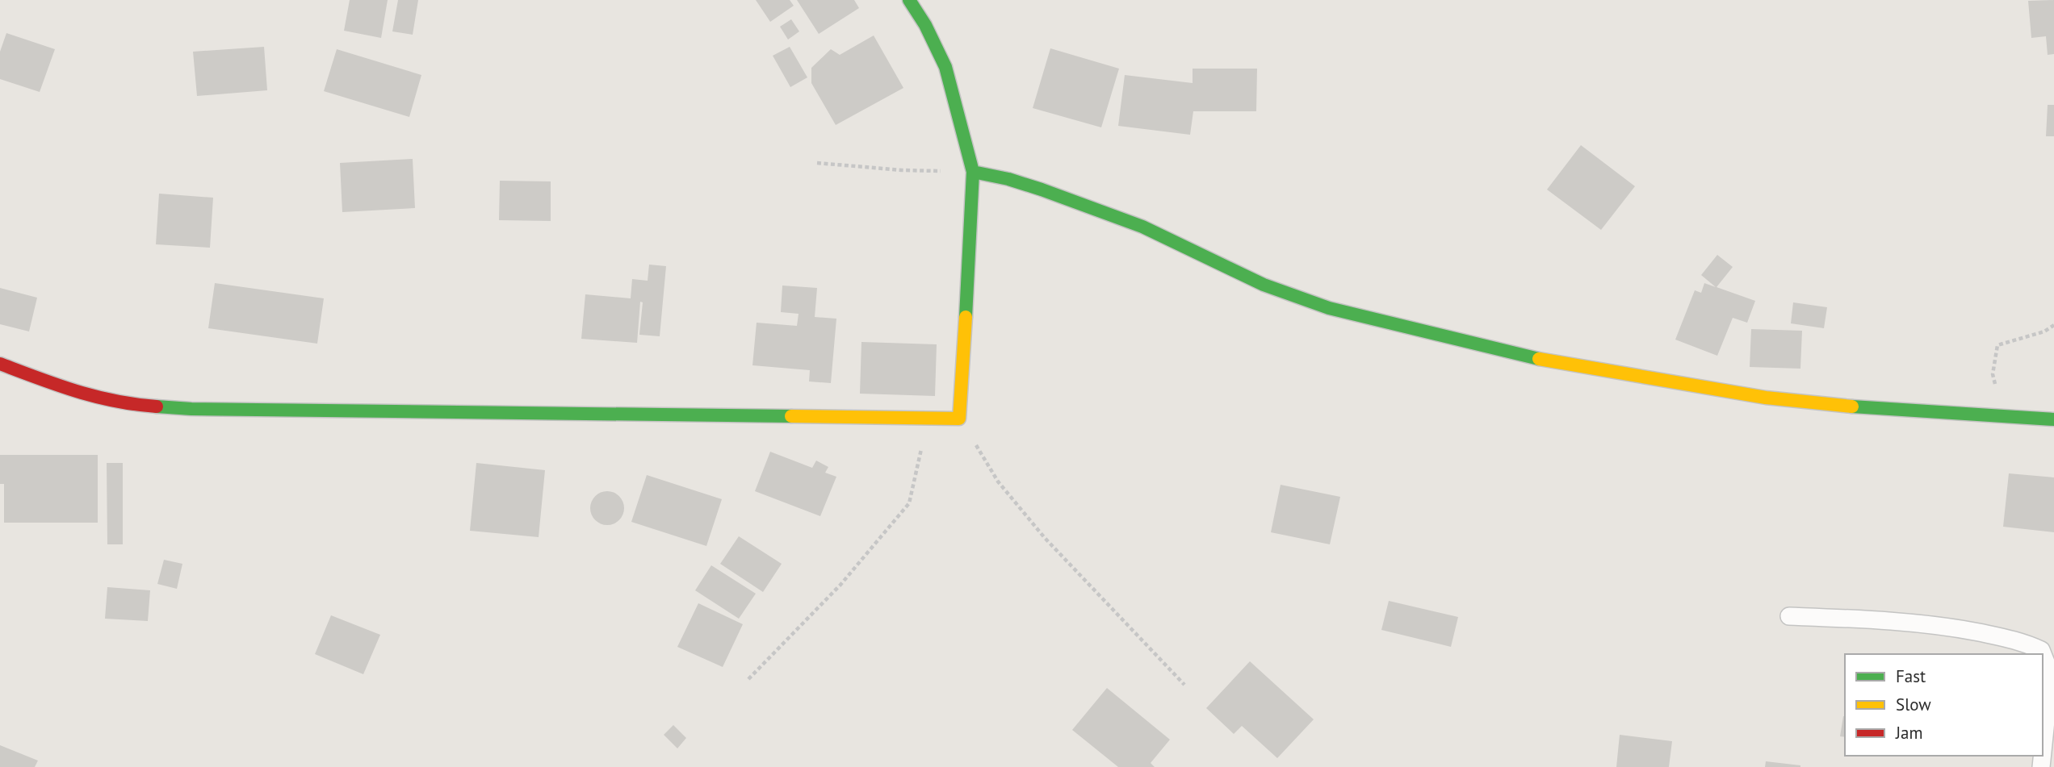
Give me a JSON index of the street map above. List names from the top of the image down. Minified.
{"legend":["Fast","Slow","Jam"]}
